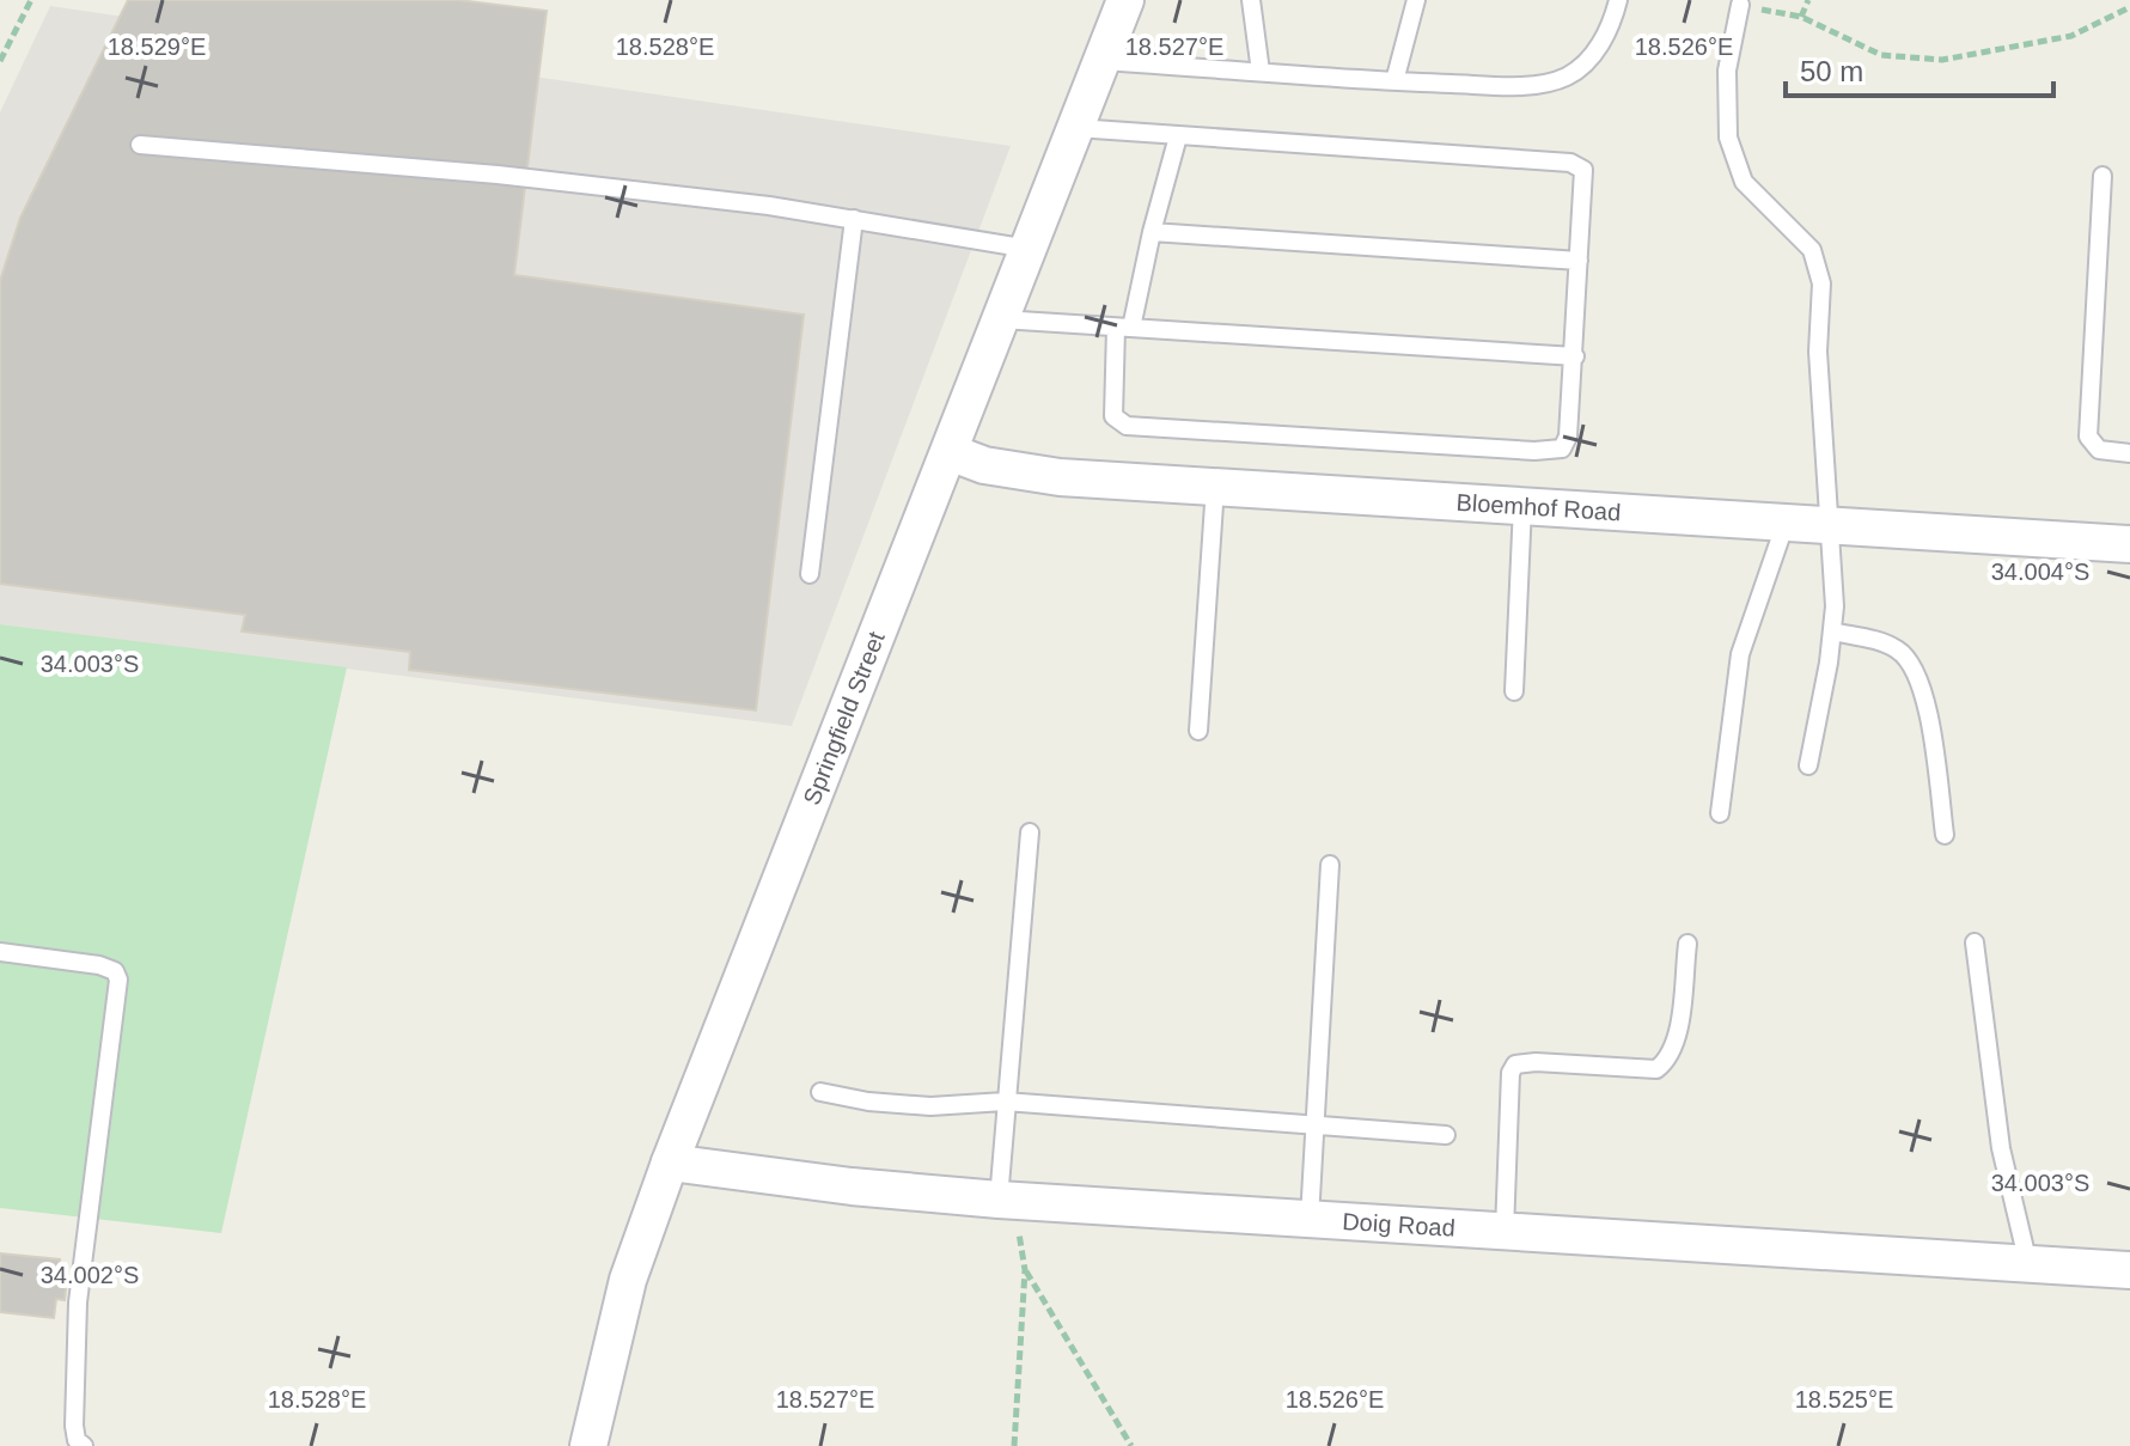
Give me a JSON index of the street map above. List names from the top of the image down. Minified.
{"streets":{"street":["Bloemhof Road","Springfield Street","Doig Road"]},"crossings":[["Bloemhof Road","Springfield Street"],["Springfield Street","Doig Road"]],"scale_bar":"50 m","coordinates":["18.529°E","18.528°E","18.527°E","18.526°E","34.004°S","34.003°S","34.002°S","18.525°E"]}
